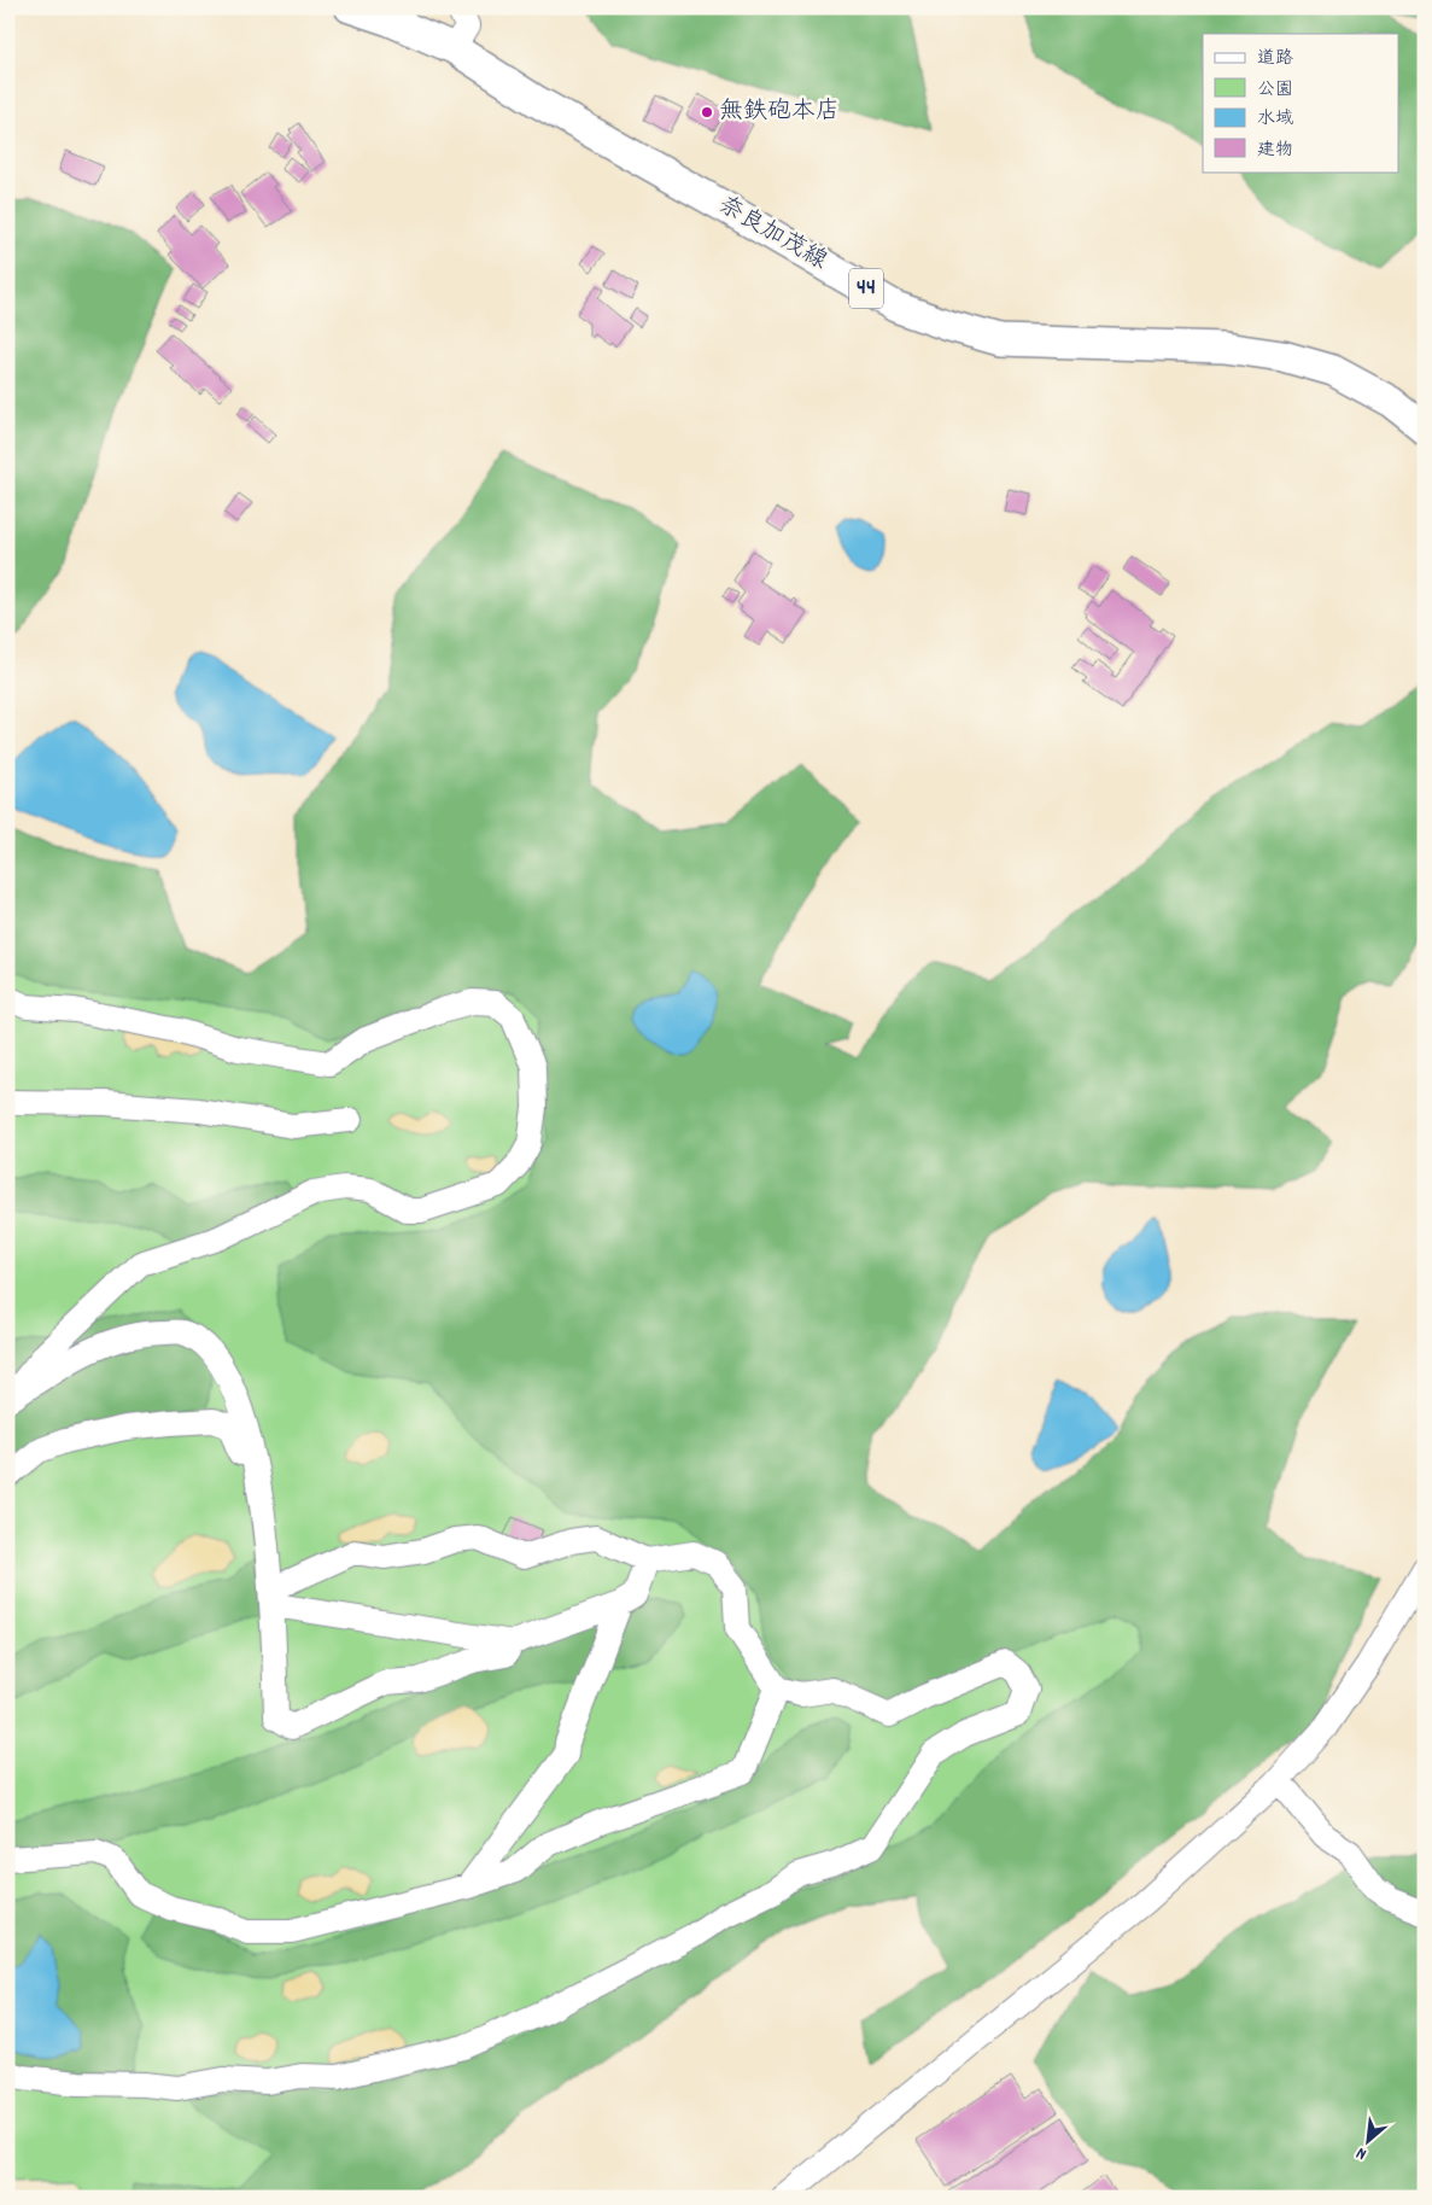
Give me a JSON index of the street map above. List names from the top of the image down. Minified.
{"streets":{"main road":["奈良加茂線","44"]},"places":["無鉄砲本店"],"legend":["道路","公園","水域","建物"],"north":"bottom left"}
